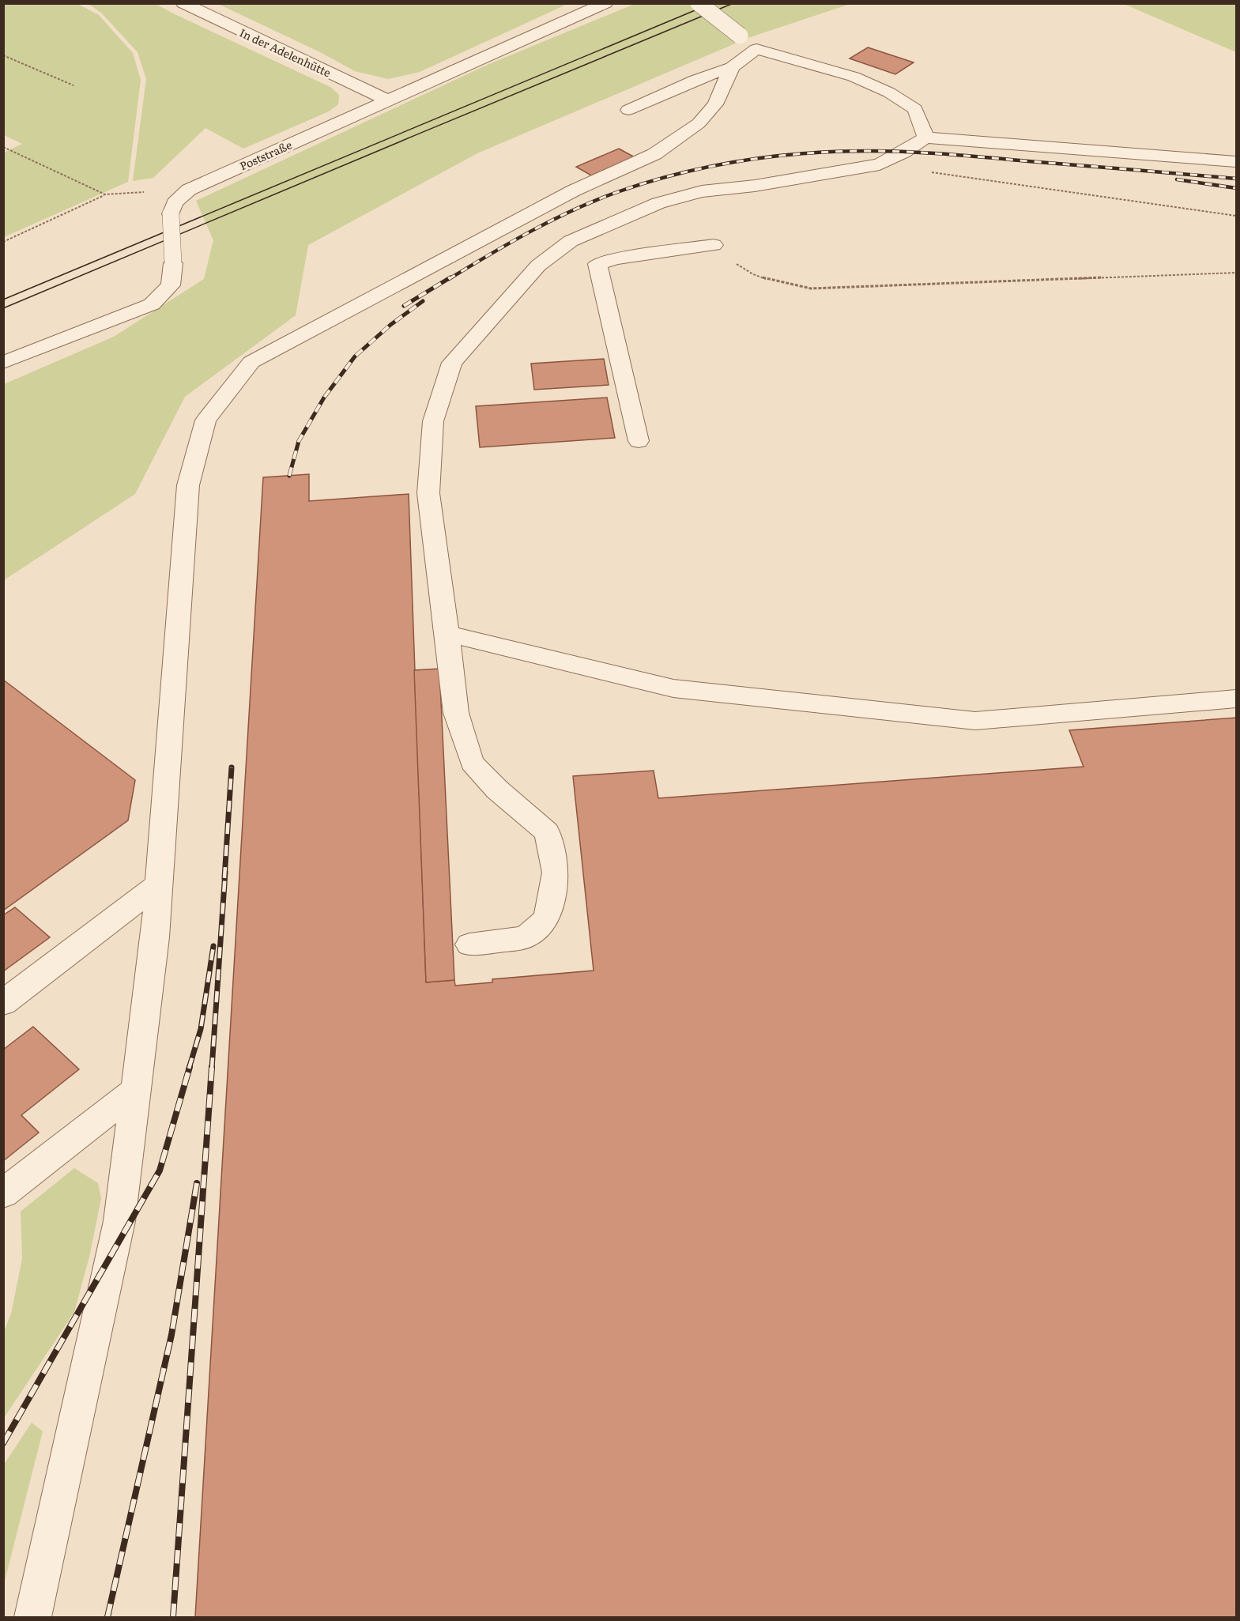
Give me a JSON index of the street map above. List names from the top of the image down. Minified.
{"streets":{"street":["In der Adelenhütte","Poststraße"]},"crossings":[["In der Adelenhütte","Poststraße"]]}
